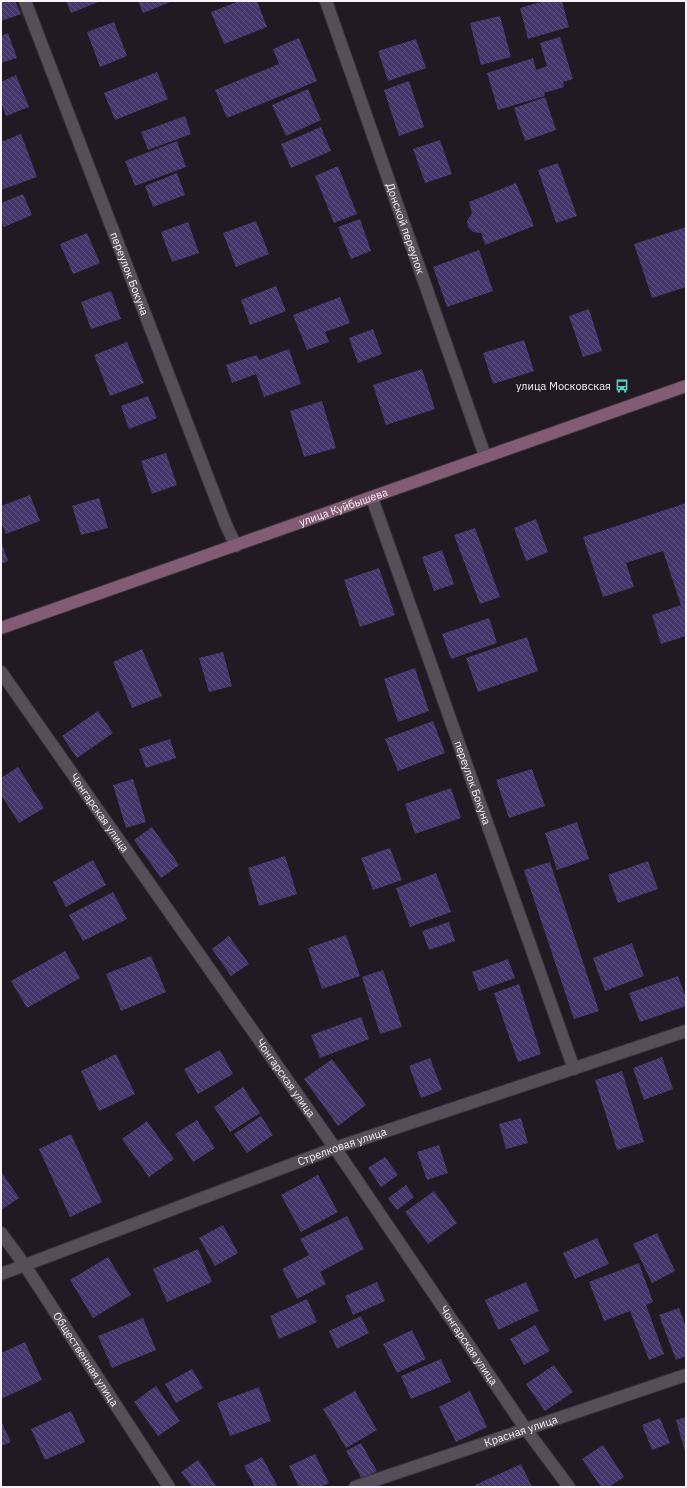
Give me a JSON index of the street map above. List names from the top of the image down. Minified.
{"streets":{"main road":["улица Куйбышева"],"street":["Донской переулок","переулок Бокуна","Чонгарская улица","Стрелковая улица","Общественная улица","Красная улица"]},"crossings":[["Донской переулок","улица Куйбышева"],["переулок Бокуна","улица Куйбышева"],["переулок Бокуна","Стрелковая улица"],["Чонгарская улица","Стрелковая улица"],["Чонгарская улица","Красная улица"],["Стрелковая улица","Общественная улица"]],"places":{"bus stop":["улица Московская"]}}
